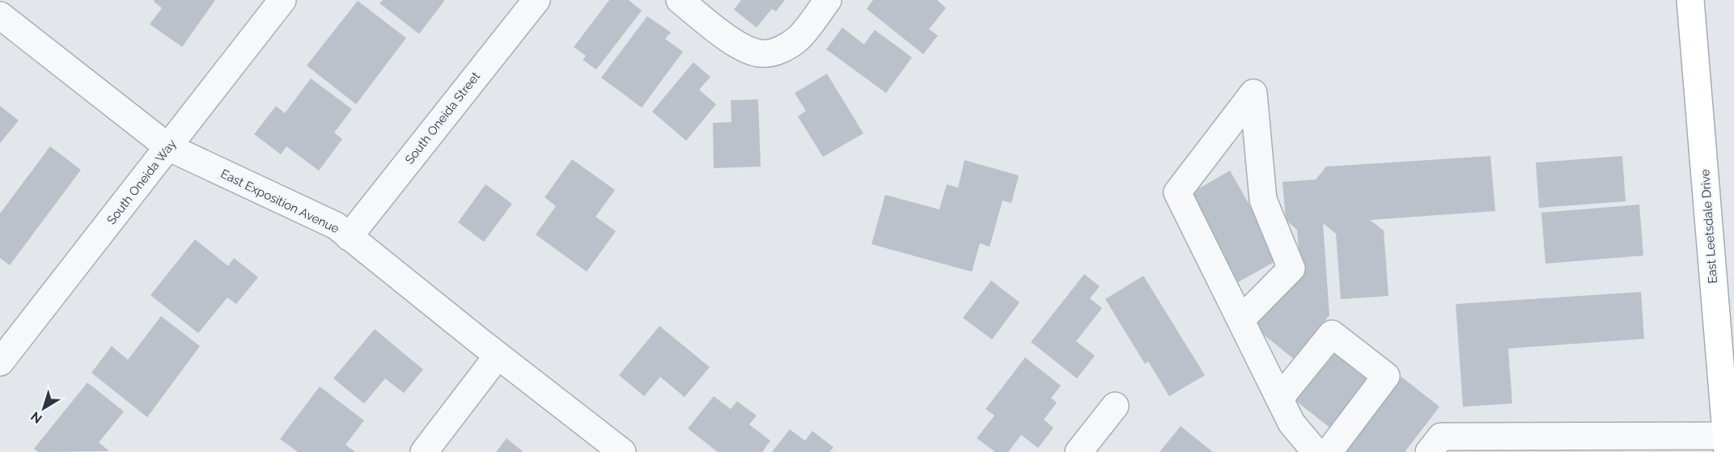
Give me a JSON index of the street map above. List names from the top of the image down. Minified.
{"streets":{"main road":["East Leetsdale Drive"],"street":["South Oneida Street","South Oneida Way","East Exposition Avenue"]},"crossings":[["South Oneida Street","East Exposition Avenue"],["South Oneida Way","East Exposition Avenue"]],"north":"bottom left"}
